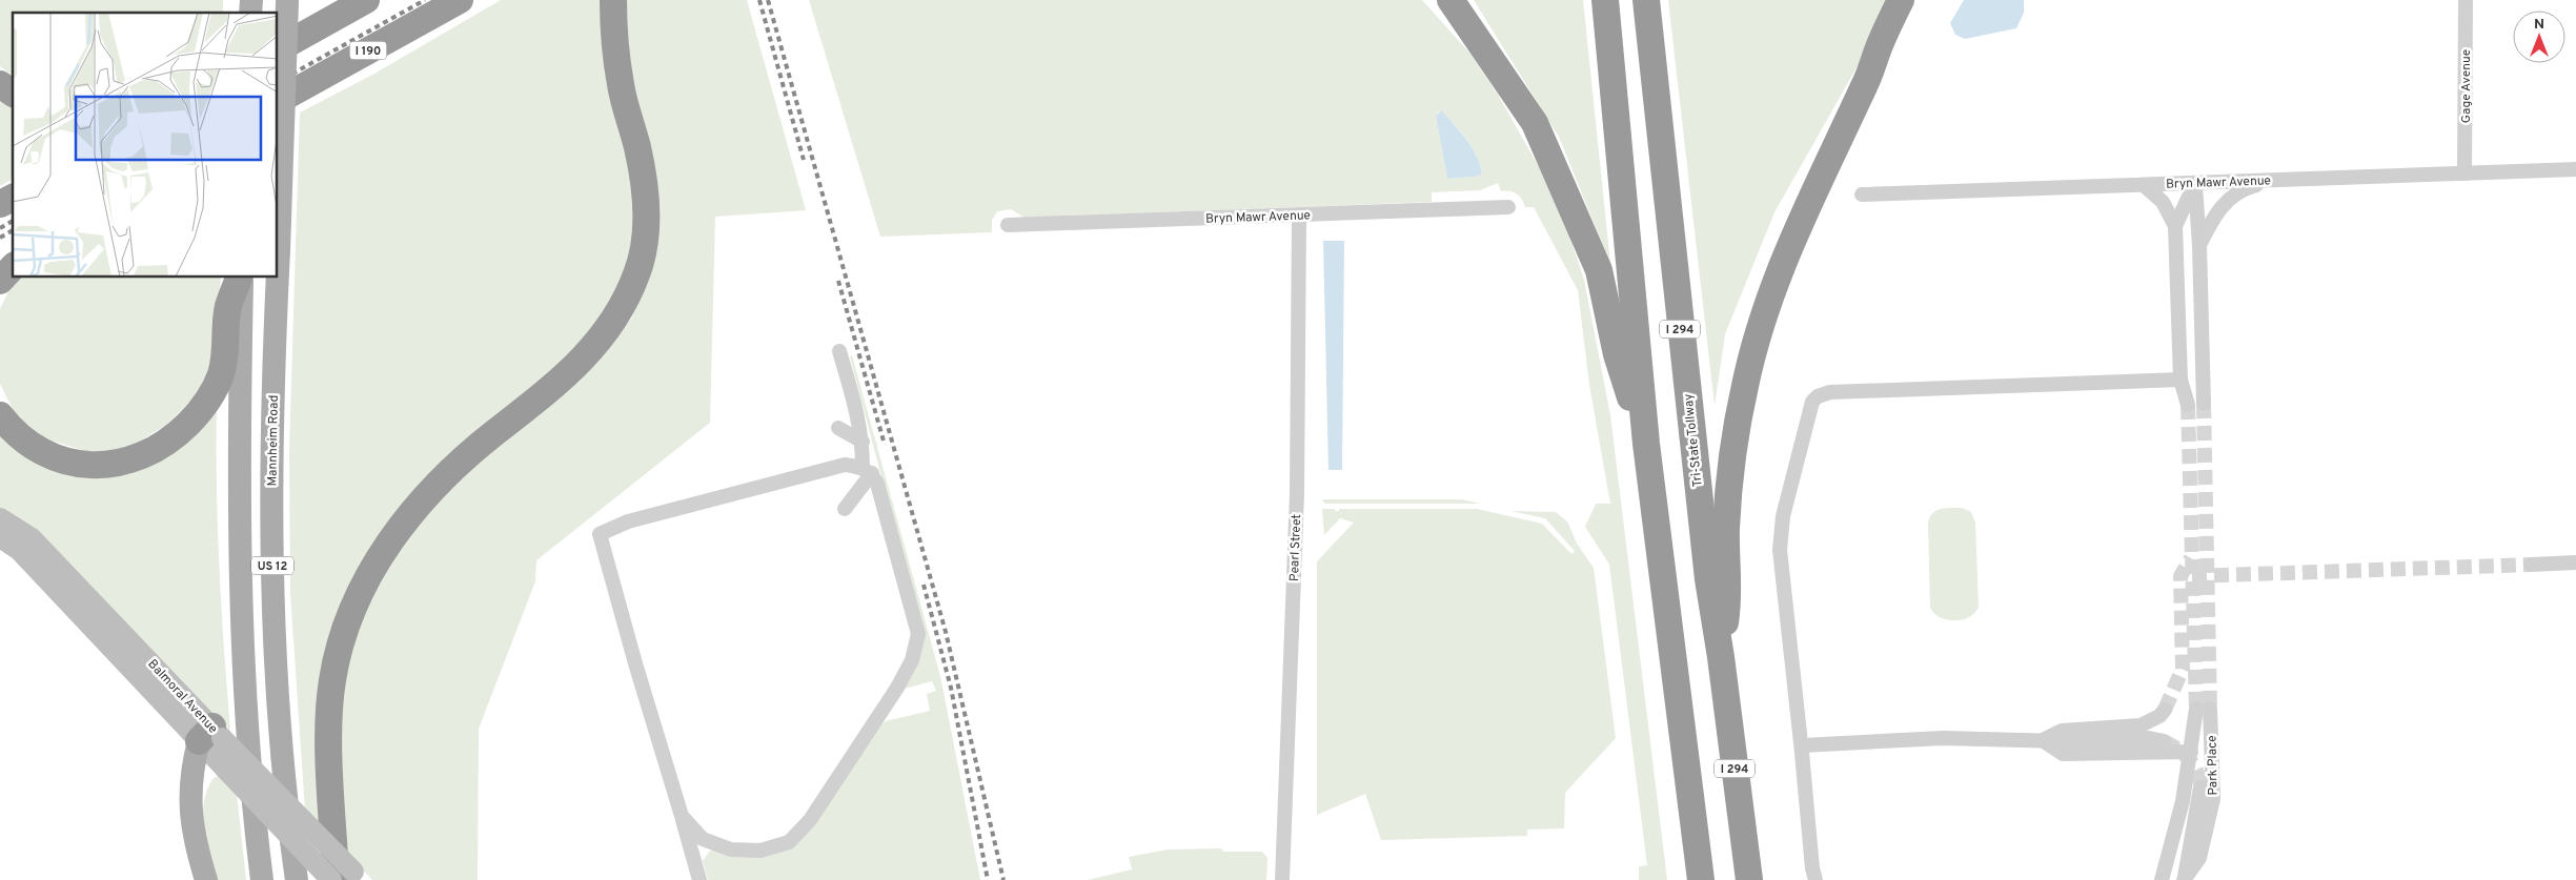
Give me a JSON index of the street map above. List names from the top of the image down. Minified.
{"streets":{"highway":["I 190","I 294","Tri-State Tollway"],"main road":["Mannheim Road","US 12"],"street":["Gage Avenue","Bryn Mawr Avenue","Pearl Street","Balmoral Avenue","Park Place"]},"crossings":[["Gage Avenue","Bryn Mawr Avenue"],["Bryn Mawr Avenue","Pearl Street"]],"north":"top"}
